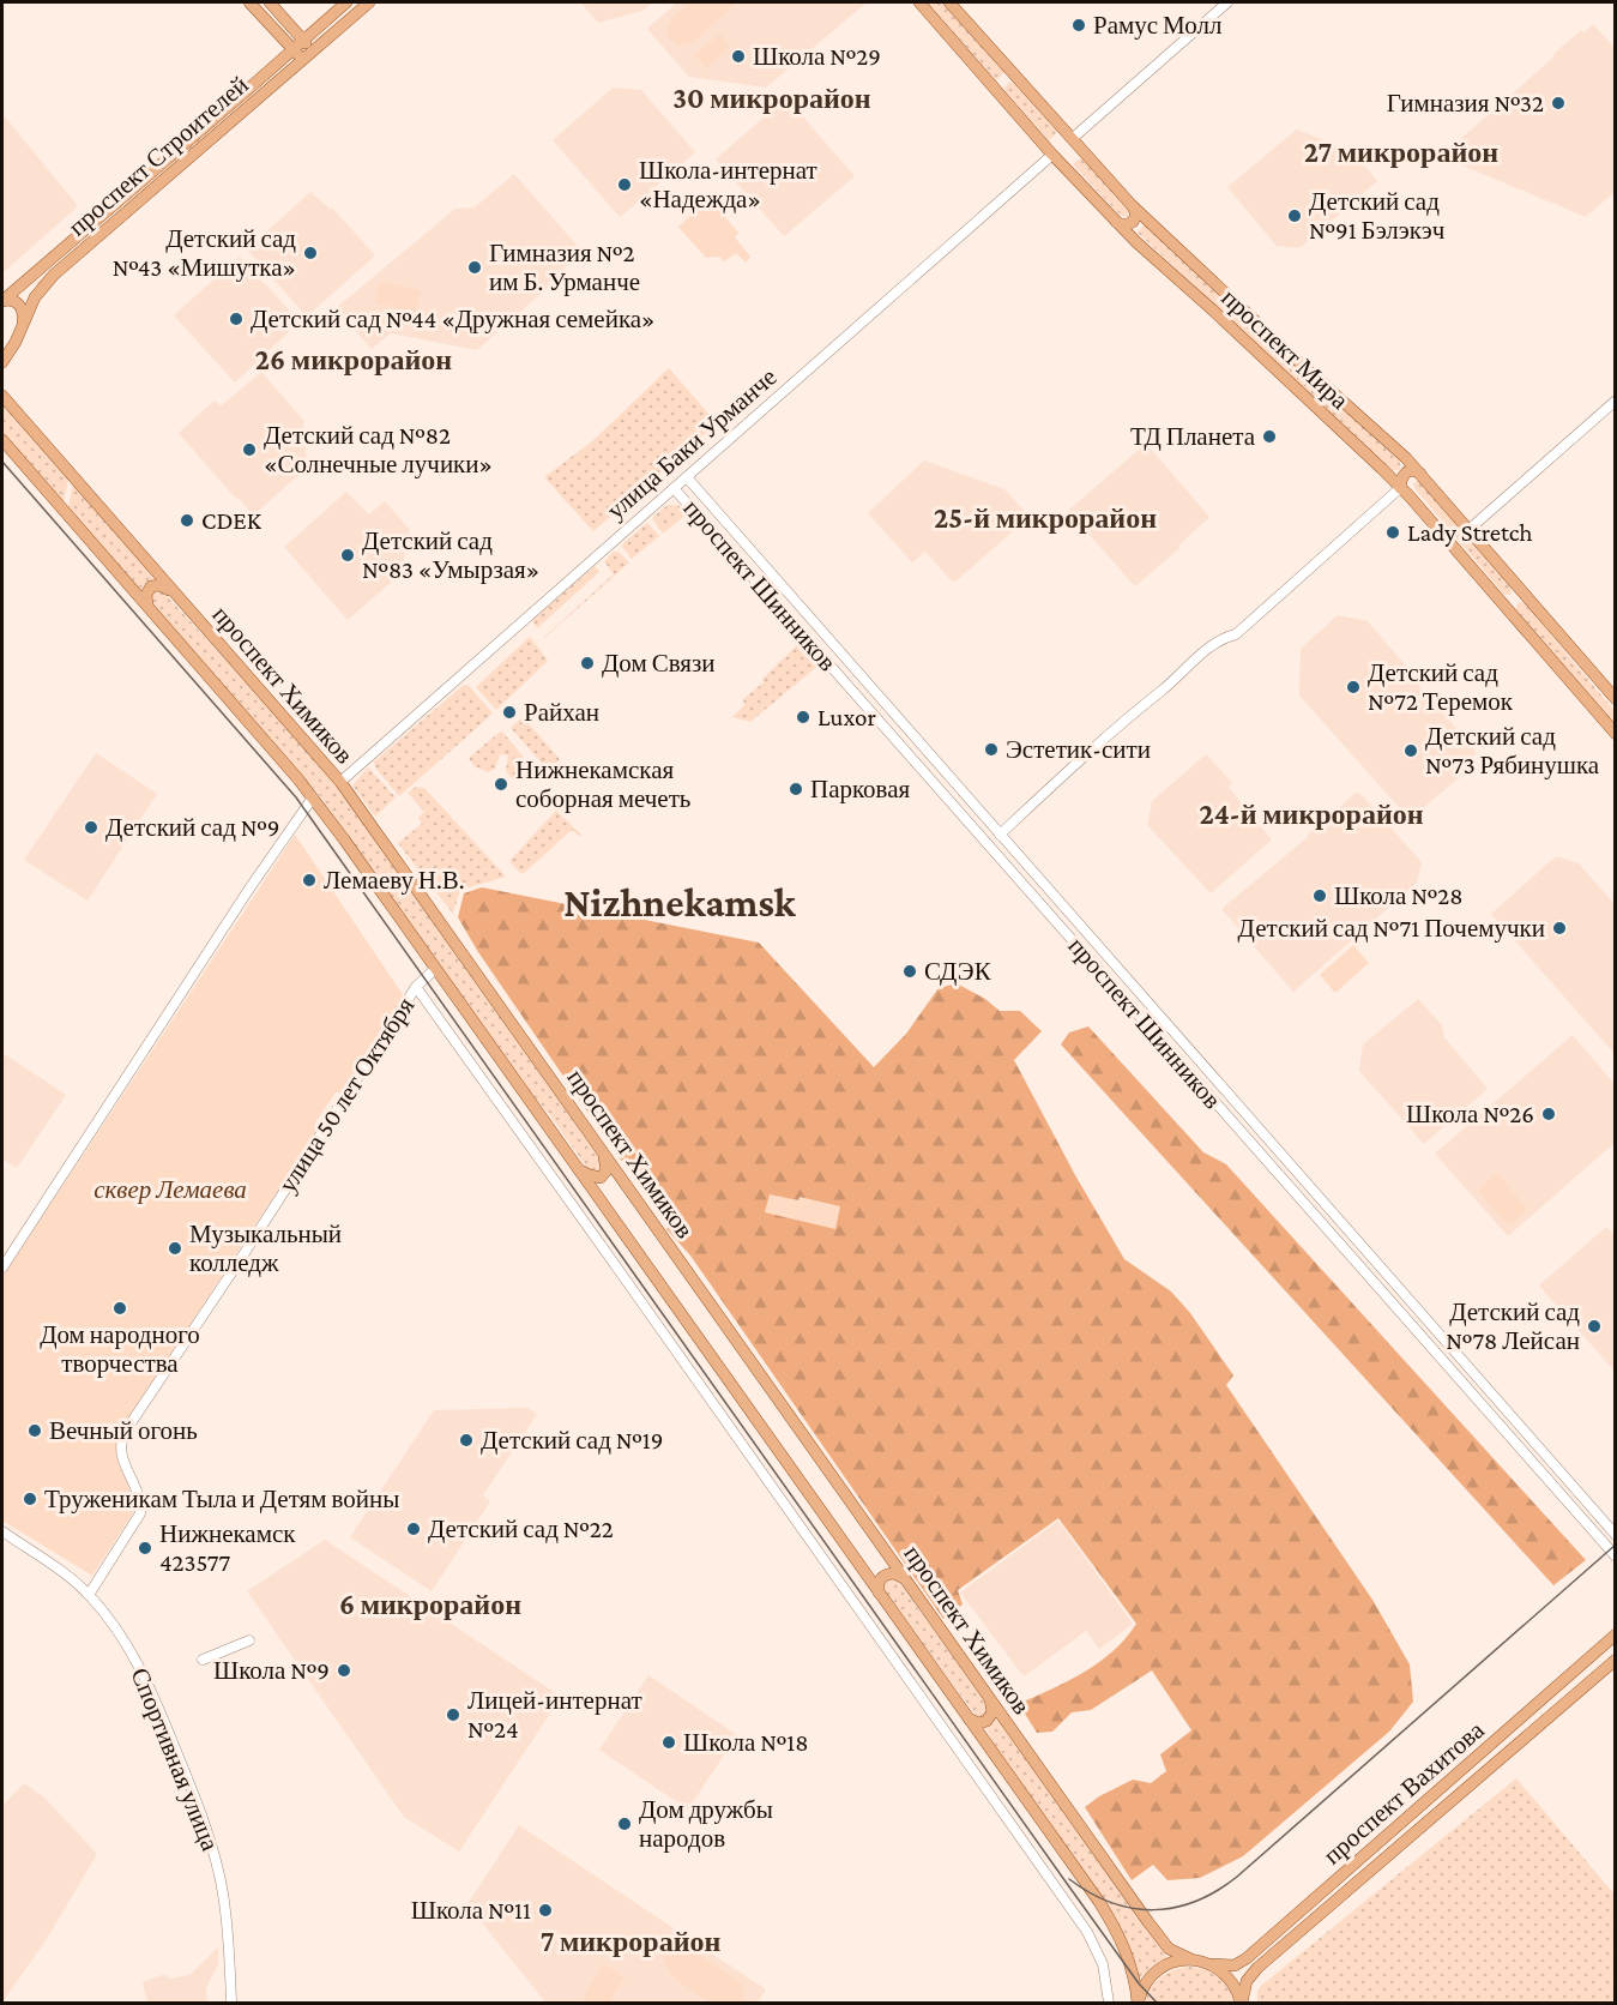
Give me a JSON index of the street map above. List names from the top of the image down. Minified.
{"streets":{"main road":["проспект Строителей","проспект Мира","улица Баки Урманче","проспект Химиков","проспект Вахитова"],"street":["проспект Шинников","улица 50 лет Октября","Спортивная улица"]},"crossings":[["проспект Мира","улица Баки Урманче"],["улица Баки Урманче","проспект Шинников"],["улица Баки Урманче","проспект Химиков"],["проспект Химиков","улица 50 лет Октября"],["проспект Химиков","проспект Вахитова"],["улица 50 лет Октября","Спортивная улица"]],"districts":["30 микрорайон","27 микрорайон","26 микрорайон","25-й микрорайон","24-й микрорайон","Nizhnekamsk","6 микрорайон","7 микрорайон"],"parks":["сквер Лемаева"],"places":["Рамус Молл","Школа №29","Гимназия №32","Школа-интернат «Надежда»","Детский сад №91 Бэлэкэч","Детский сад №43 «Мишутка»","Гимназия №2 им Б. Урманче","Детский сад №44 «Дружная семейка»","ТД Планета","Детский сад №82 «Солнечные лучики»","CDEK","Lady Stretch","Детский сад №83 «Умырзая»","Дом Связи","Детский сад №72 Теремок","Райхан","Luxor","Эстетик-сити","Детский сад №73 Рябинушка","Нижнекамская соборная мечеть","Парковая","Детский сад №9","Лемаеву Н.В.","Школа №28","Детский сад №71 Почемучки","СДЭК","Школа №26","Музыкальный колледж","Дом народного творчества","Детский сад №78 Лейсан","Вечный огонь","Детский сад №19","Труженикам Тыла и Детям войны","Детский сад №22","Нижнекамск 423577","Школа №9","Лицей-интернат №24","Школа №18","Дом дружбы народов","Школа №11"]}
